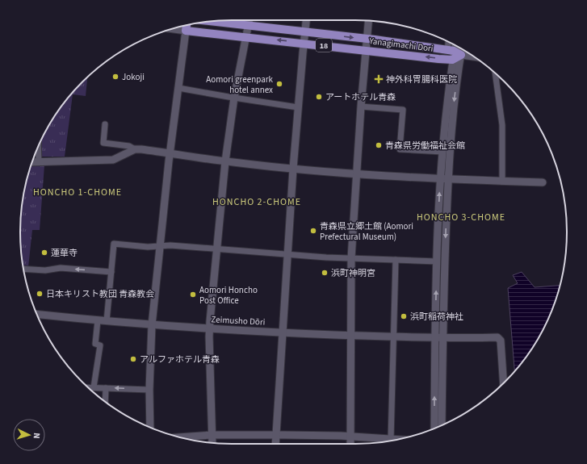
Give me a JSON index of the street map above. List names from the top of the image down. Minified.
{"streets":{"main road":["Yanagimachi Dori","18"],"street":["Zeimusho Dōri"]},"districts":["HONCHO 1-CHOME","HONCHO 2-CHOME","HONCHO 3-CHOME"],"places":{"other":["Jokoji","Aomori greenpark hotel annex","アートホテル青森","青森県労働福祉会館","青森県立郷土館 (Aomori Prefectural Museum)","蓮華寺","浜町神明宮","日本キリスト教団 青森教会","Aomori Honcho Post Office","浜町稲荷神社","アルファホテル青森"],"health":["神外科胃腸科医院"]},"north":"right"}
